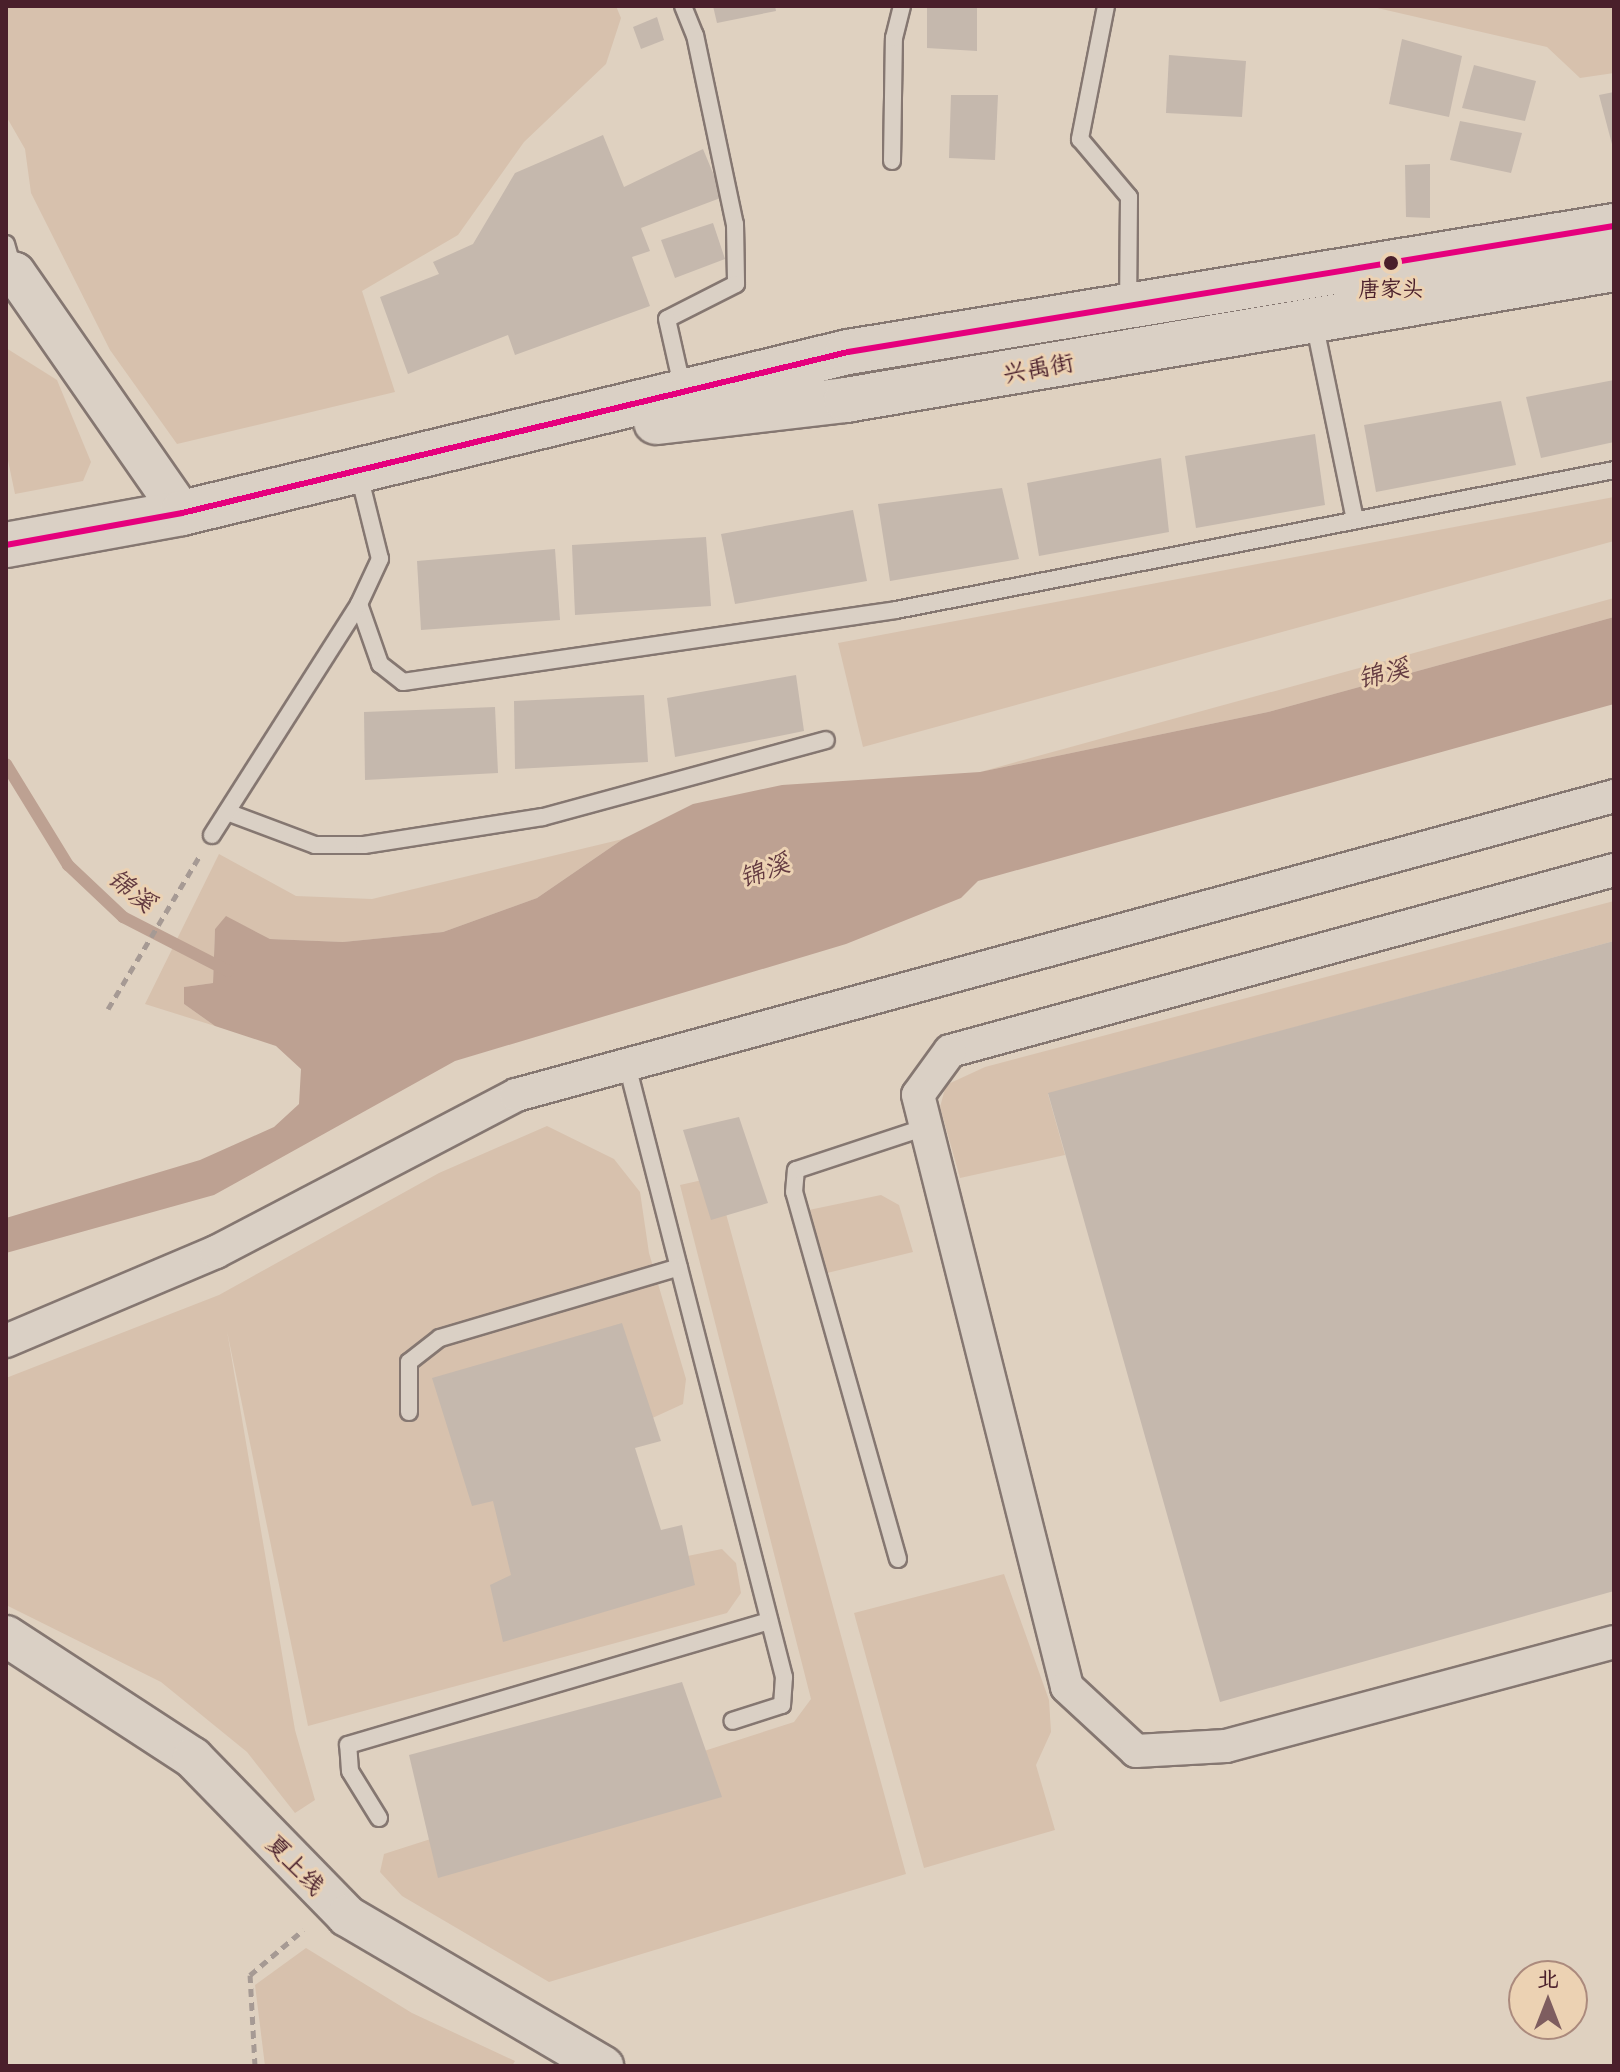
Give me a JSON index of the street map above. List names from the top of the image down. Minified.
{"streets":{"main road":["兴禹街"],"street":["夏上线"]},"water":["锦溪"],"places":["唐家头"],"north":"top"}
